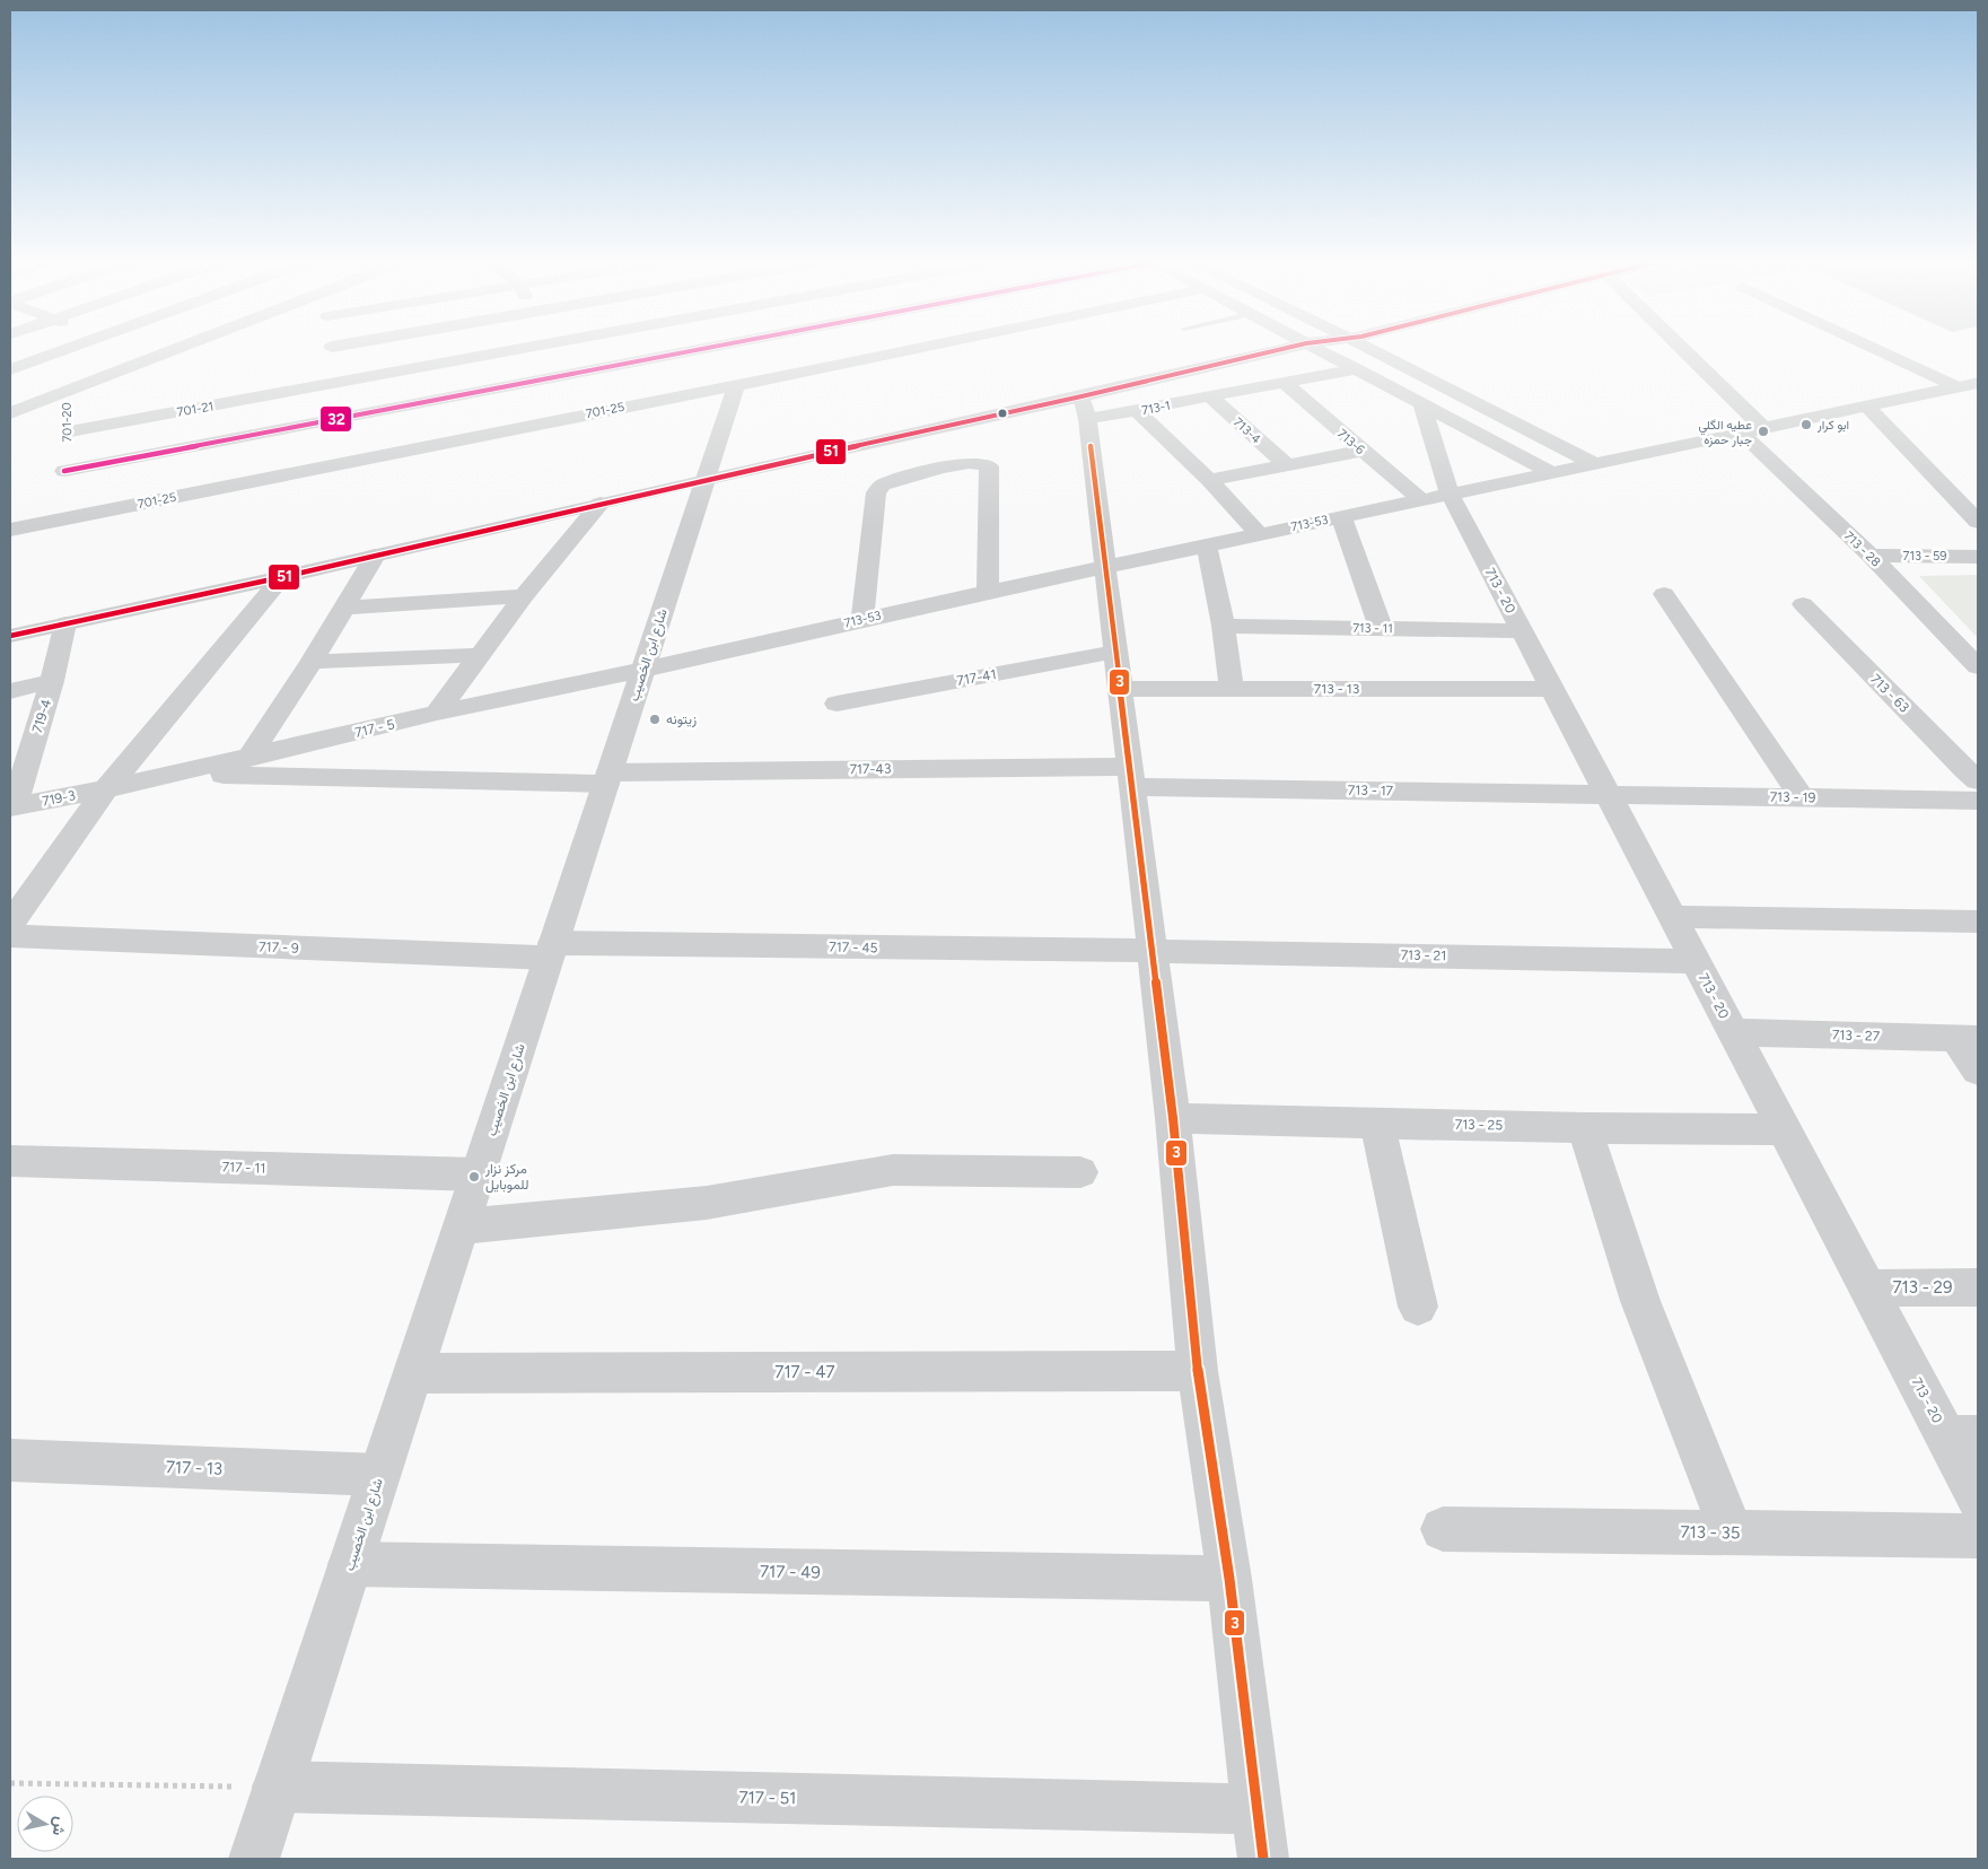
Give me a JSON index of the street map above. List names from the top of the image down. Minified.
{"streets":{"street":["713-1","701-21","701-25","701-20","713-4","713-6","713-53","713 - 28","713 - 59","713 - 20","713 - 11","شارع ابن الخصيب","717-41","713 - 13","713 - 63","719-4","717 - 5","717-43","713 - 17","713 - 19","719-3","717 - 9","717 - 45","713 - 21","713 - 27","713 - 25","717 - 11","713 - 29","717 - 47","717 - 13","713 - 35","717 - 49","717 - 51"]},"crossings":[["713-1","713-4"],["713-1","713-6"],["701-21","701-20"],["701-25","701-20"],["701-25","شارع ابن الخصيب"],["713-6","713-53"],["713-6","713 - 20"],["713-53","713 - 28"],["713-53","713 - 20"],["713-53","شارع ابن الخصيب"],["713-53","717 - 5"],["713 - 28","713 - 59"],["713 - 20","713 - 11"],["713 - 20","713 - 13"],["713 - 20","713 - 17"],["713 - 20","713 - 19"],["713 - 20","713 - 21"],["713 - 20","713 - 27"],["713 - 20","713 - 25"],["713 - 20","713 - 29"],["شارع ابن الخصيب","717 - 5"],["شارع ابن الخصيب","717-43"],["شارع ابن الخصيب","717 - 9"],["شارع ابن الخصيب","717 - 45"],["شارع ابن الخصيب","717 - 11"],["شارع ابن الخصيب","717 - 47"],["شارع ابن الخصيب","717 - 13"],["شارع ابن الخصيب","717 - 49"],["شارع ابن الخصيب","717 - 51"],["719-4","719-3"],["717 - 5","717-43"],["717 - 5","719-3"],["717-43","713 - 17"],["713 - 17","713 - 19"],["717 - 9","717 - 45"],["717 - 45","713 - 21"]],"places":["ابو كرار","عطيه الگلي جبار حمزه","زيتونه","مركز نزار للموبايل"],"lines":["transit line 32","transit line 51","transit line 3"],"north":"right"}
